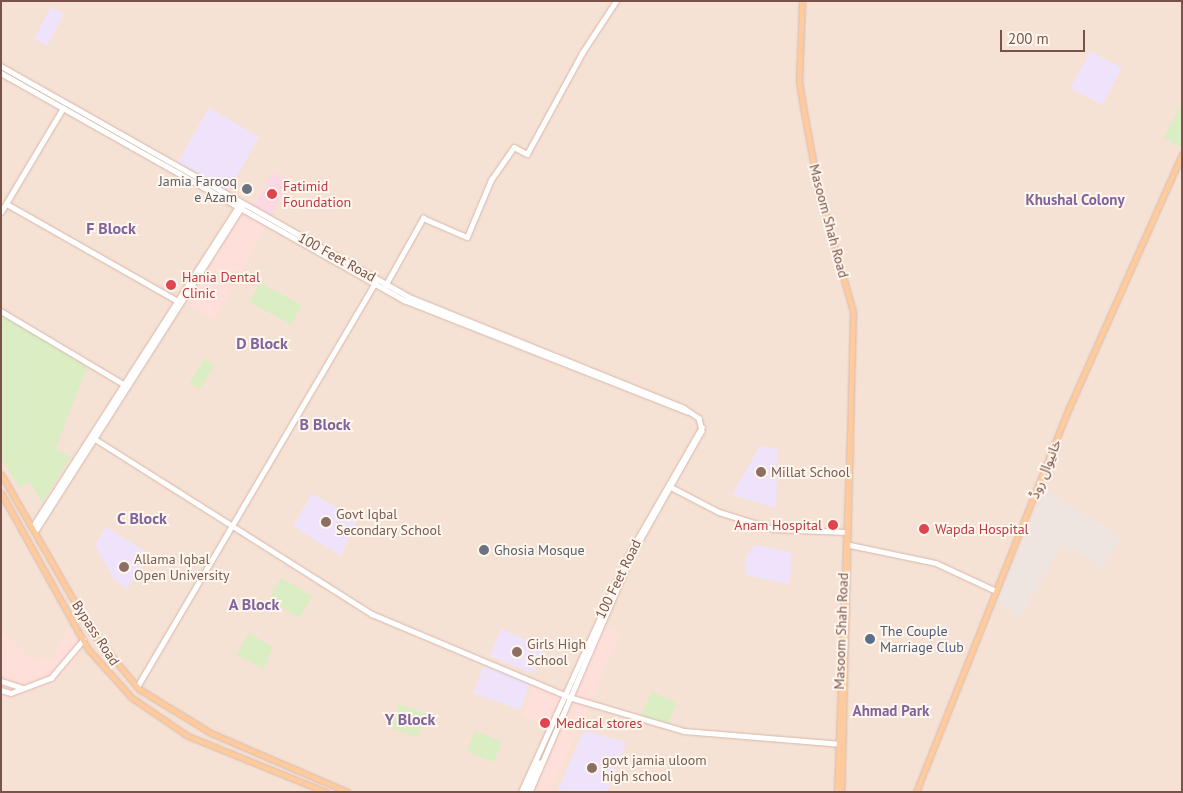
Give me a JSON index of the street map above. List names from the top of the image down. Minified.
{"streets":{"main road":["Masoom Shah Road","100 Feet Road","خانیوال روڈ","Bypass Road"]},"districts":["Khushal Colony","F Block","D Block","B Block","C Block","A Block","Ahmad Park","Y Block"],"places":["Jamia Farooq e Azam","Fatimid Foundation","Hania Dental Clinic","Millat School","Govt Iqbal Secondary School","Anam Hospital","Wapda Hospital","Ghosia Mosque","Allama Iqbal Open University","The Couple Marriage Club","Girls High School","Medical stores","govt jamia uloom high school"],"scale_bar":"200 m"}
